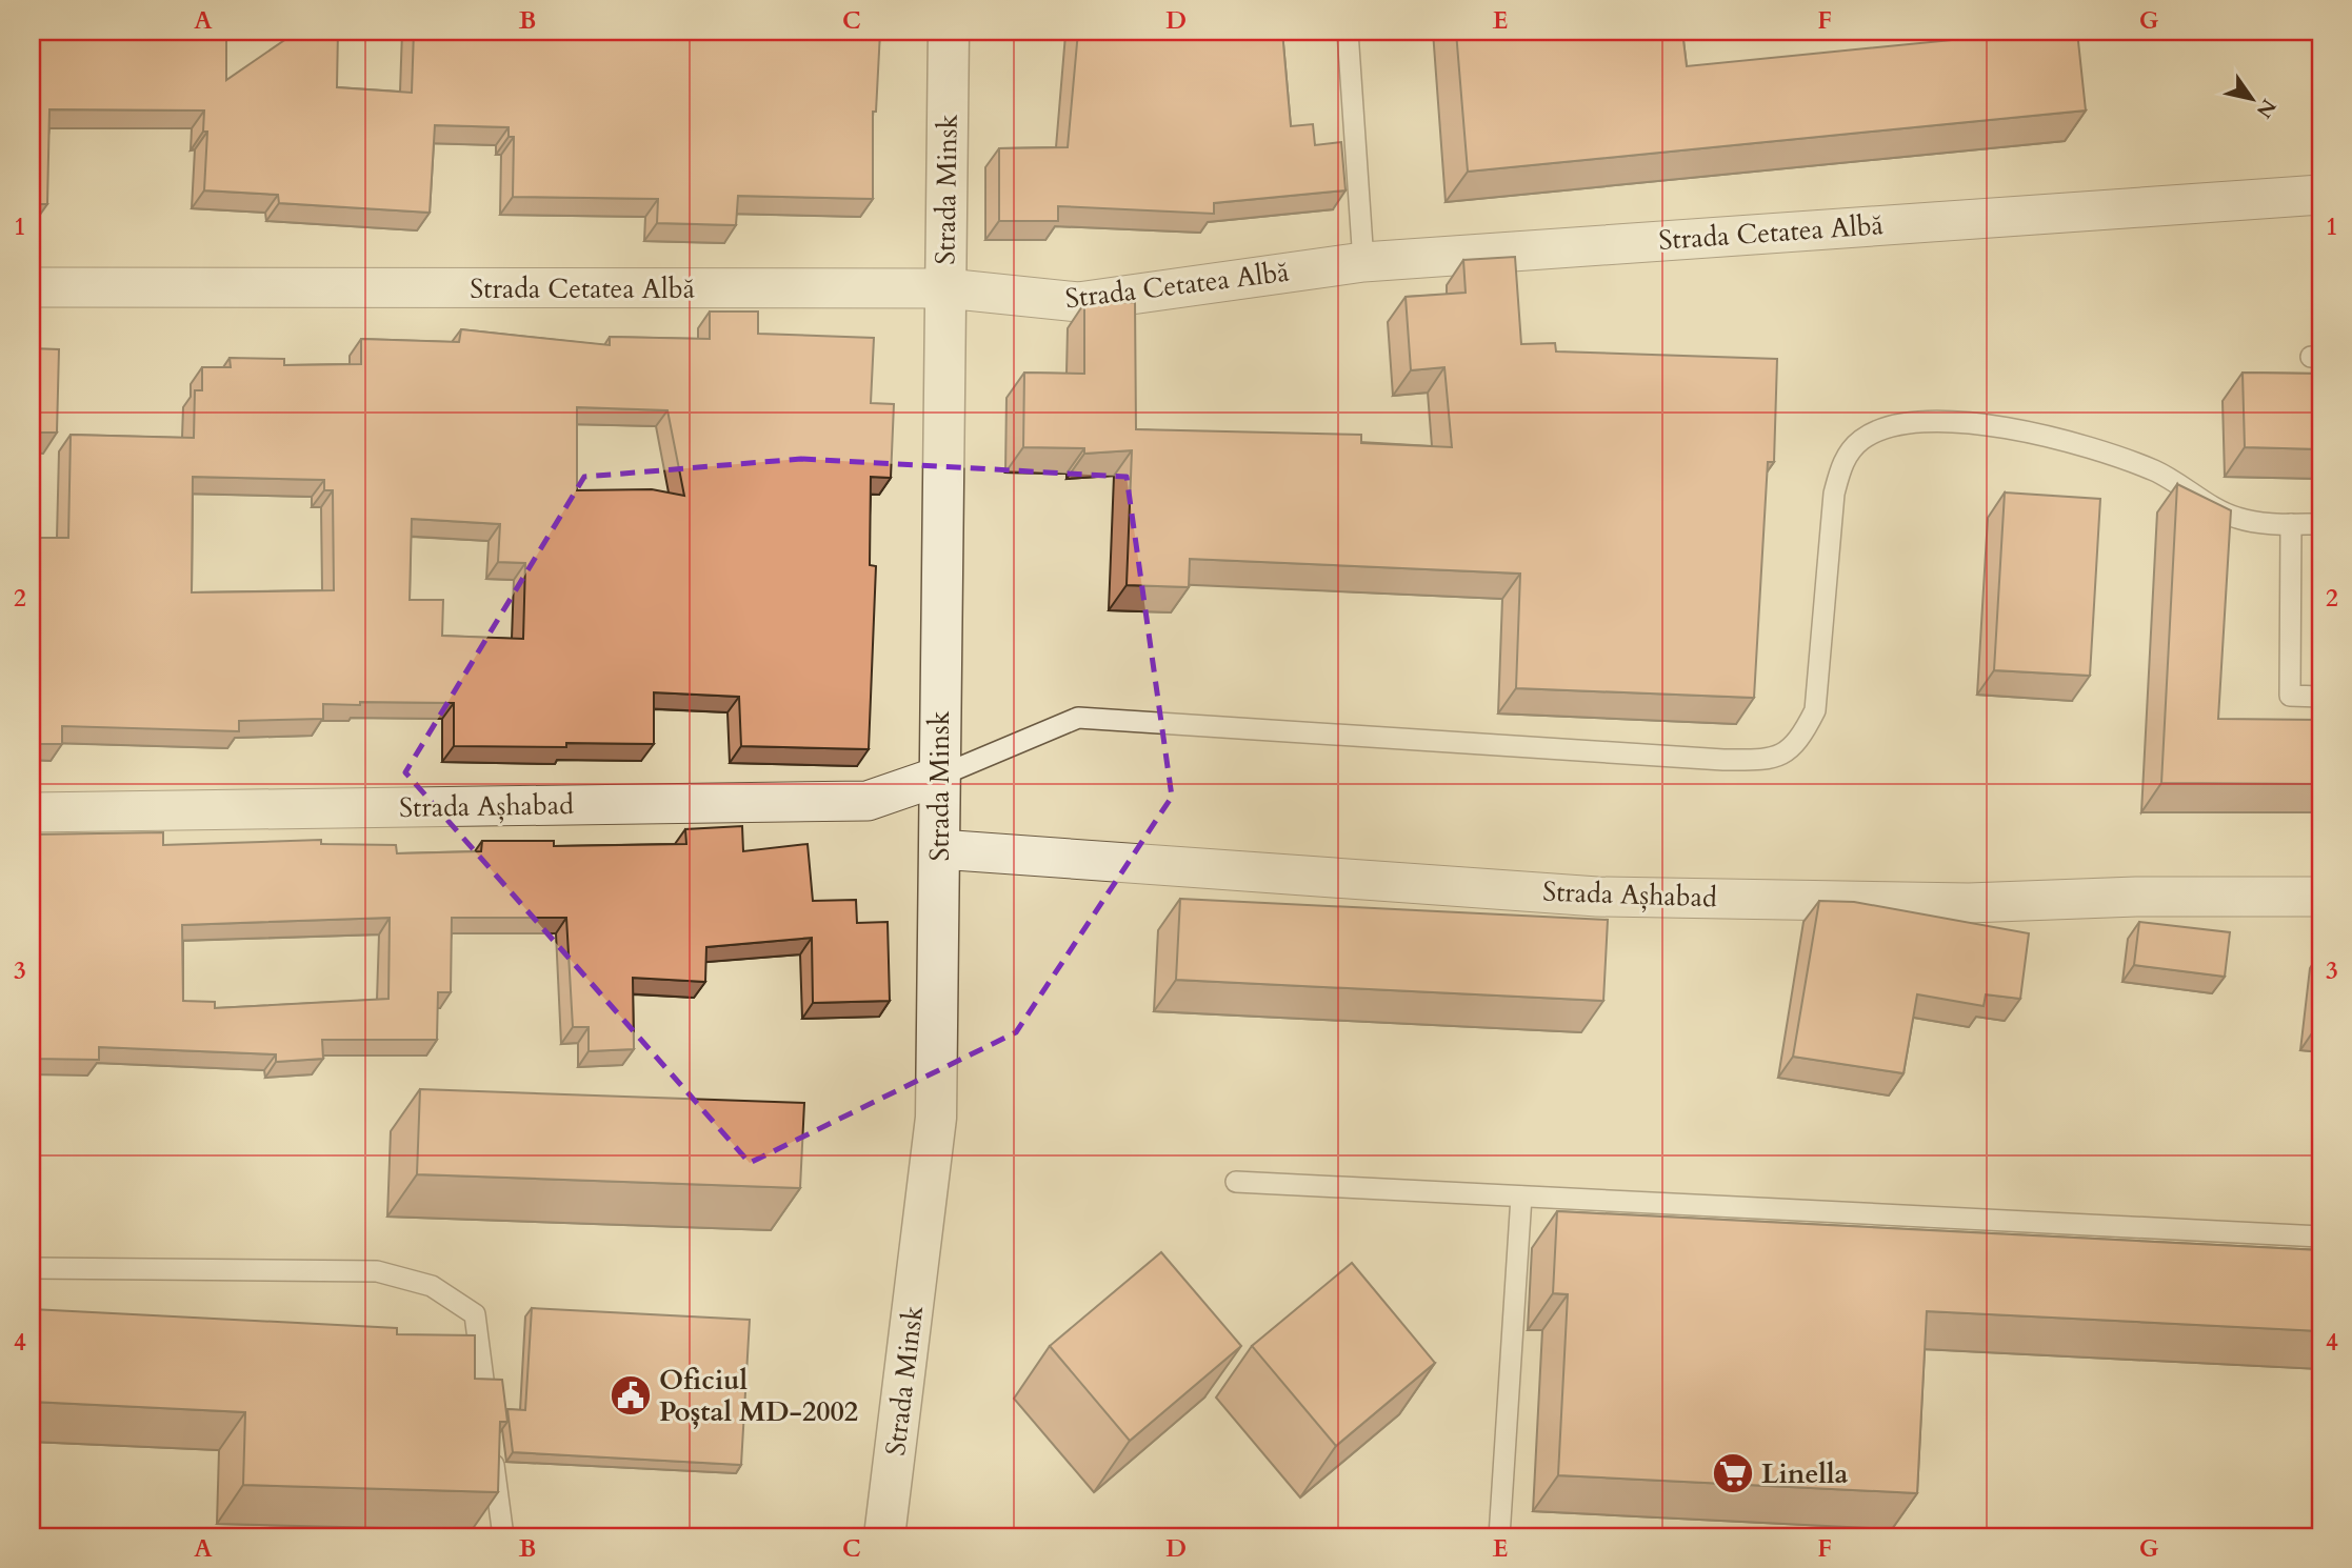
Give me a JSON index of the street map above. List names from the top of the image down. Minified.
{"streets":{"street":["Strada Minsk","Strada Cetatea Albă","Strada Așhabad"]},"crossings":[["Strada Minsk","Strada Cetatea Albă"],["Strada Minsk","Strada Așhabad"]],"places":{"public building":["Oficiul Poștal MD-2002"],"supermarket":["Linella"]},"north":"bottom right","grid":{"columns":["A","B","C","D","E","F","G"],"rows":["1","2","3","4"]}}
